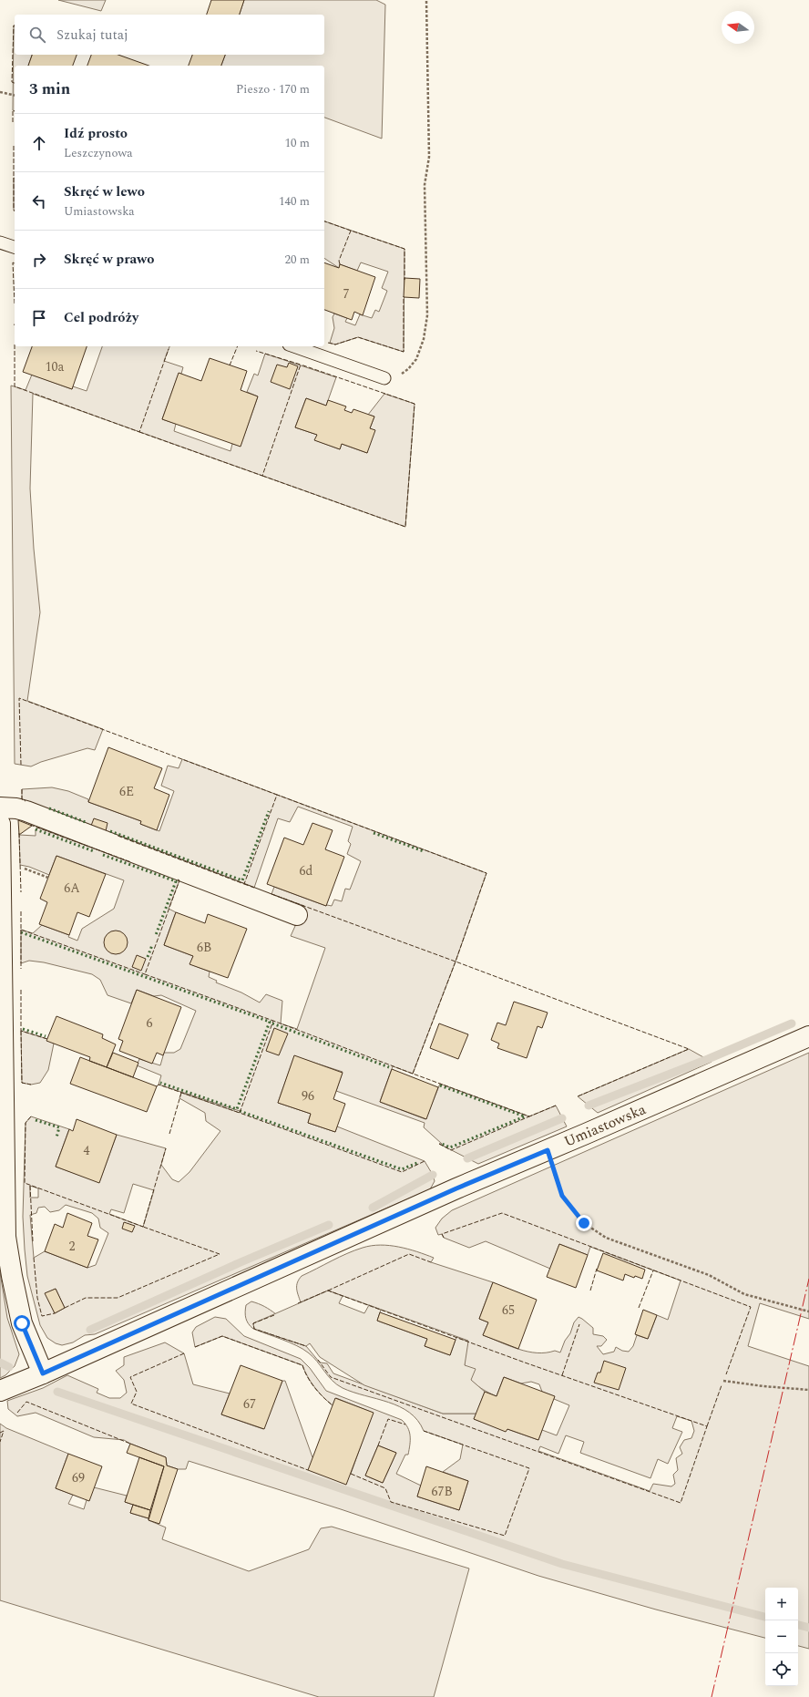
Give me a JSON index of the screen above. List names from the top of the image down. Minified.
{"streets":{"main road":["Umiastowska"]},"house_numbers":["7","10a","6E","6d","6A","6B","6","96","4","2","65","67","69","67B"],"north":"left","page":{"search":"Szukaj tutaj","heading":["3 min","Pieszo · 170 m"],"list":[["Idź prosto","Leszczynowa","10 m"],["Skręć w lewo","Umiastowska","140 m"],["Skręć w prawo","20 m"],"Cel podróży"],"map_buttons":["+","−"]}}
